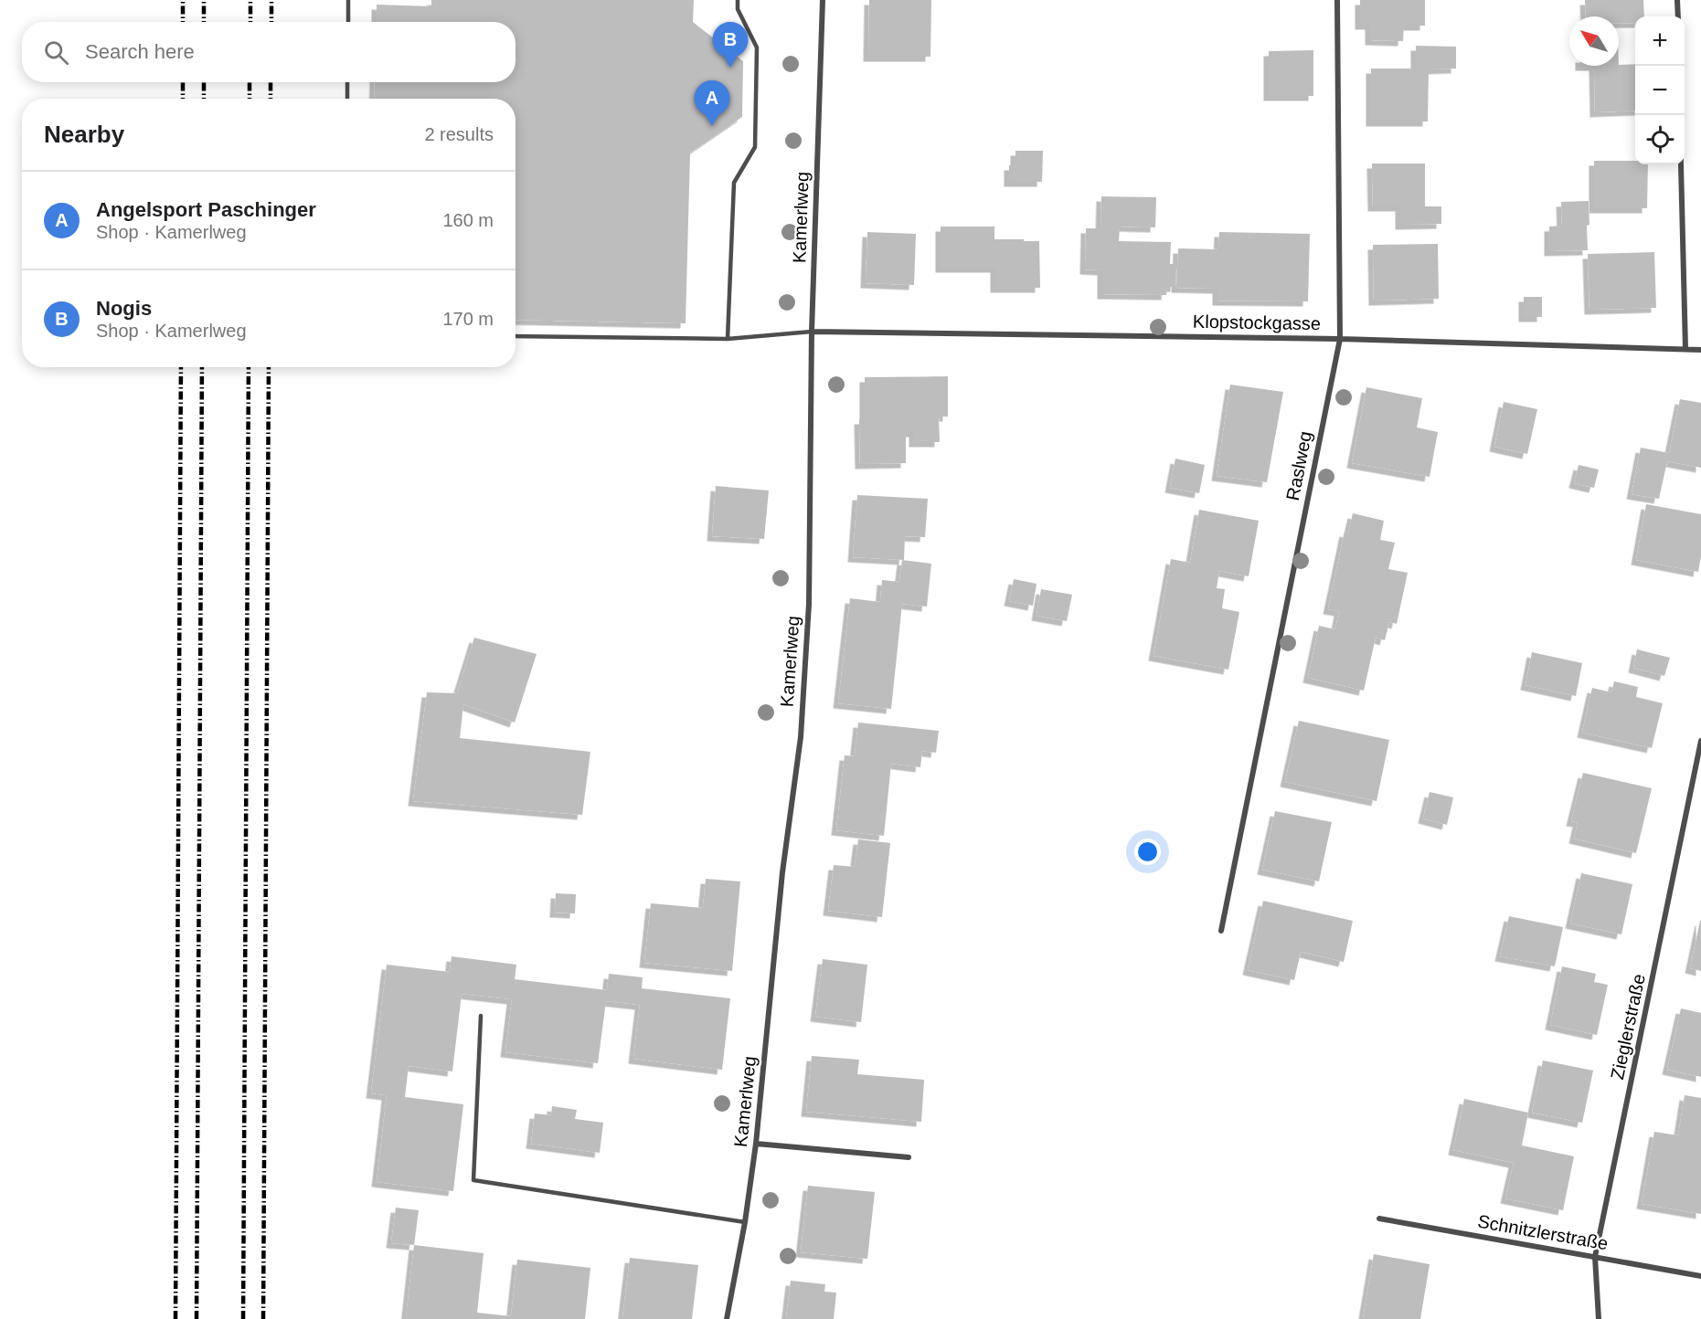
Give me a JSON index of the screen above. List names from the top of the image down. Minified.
{"streets":{"street":["Kamerlweg","Klopstockgasse","Raslweg","Zieglerstraße","Schnitzlerstraße"]},"crossings":[["Kamerlweg","Klopstockgasse"],["Klopstockgasse","Raslweg"],["Zieglerstraße","Schnitzlerstraße"]],"north":"top left","page":{"map_buttons":["+","−"],"pins":["B","A"],"search":"Search here","heading":["Nearby","2 results"],"list":[{"mark":"A","name":"Angelsport Paschinger","note":"Shop · Kamerlweg","value":"160 m"},{"mark":"B","name":"Nogis","note":"Shop · Kamerlweg","value":"170 m"}]}}
